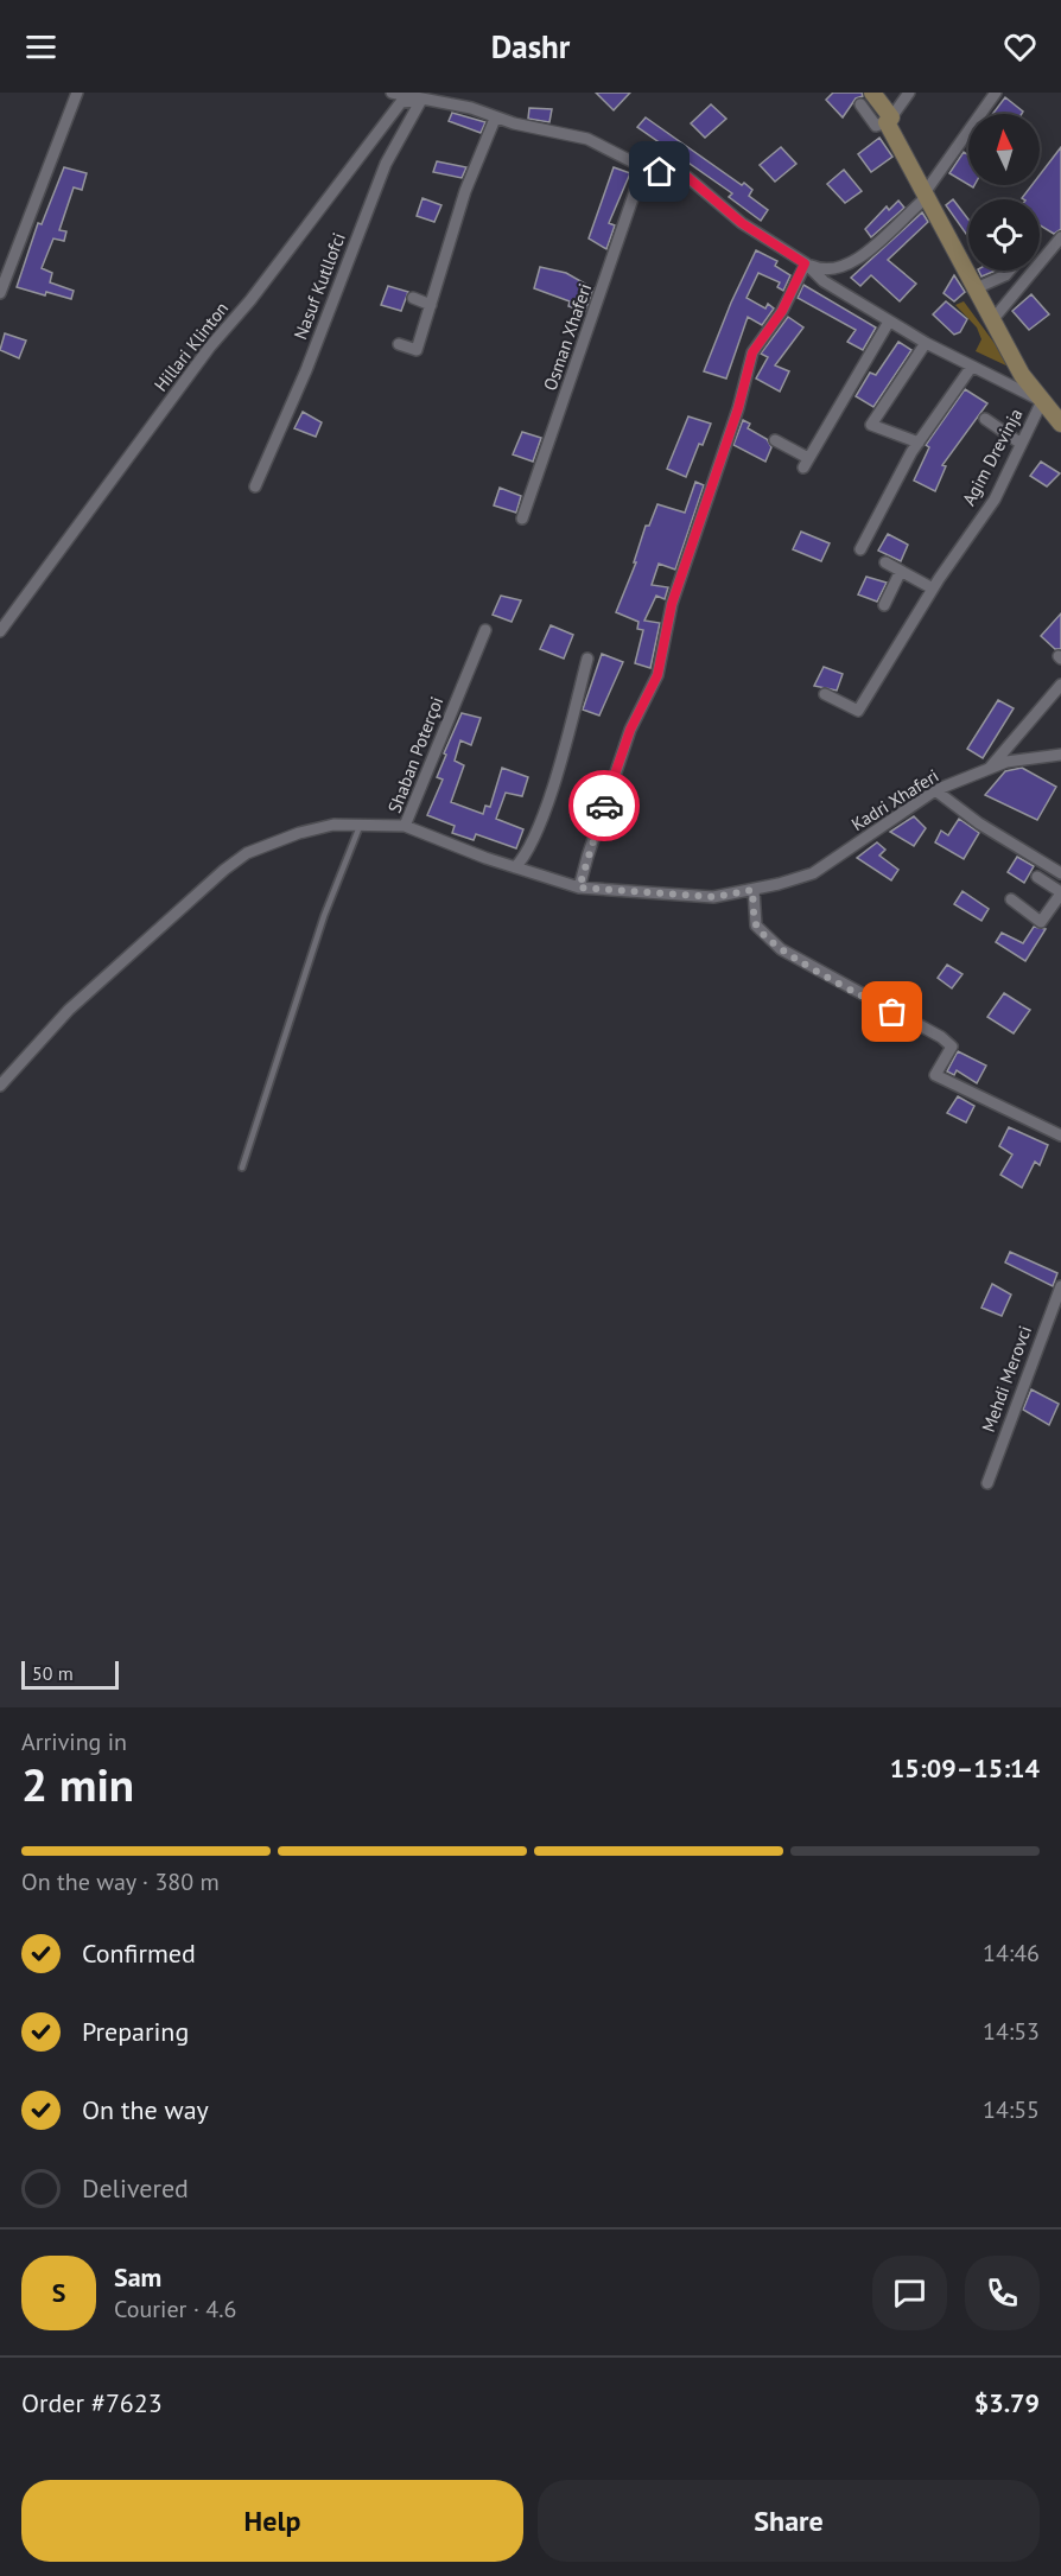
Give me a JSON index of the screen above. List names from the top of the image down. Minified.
{"streets":{"street":["Nasuf Kutllofci","Osman Xhaferi","Hillari Klinton","Agim Drevinja","Shaban Poterçoi","Kadri Xhaferi","Mehdi Merovci"]},"crossings":[["Nasuf Kutllofci","Hillari Klinton"],["Nasuf Kutllofci","Agim Drevinja"],["Osman Xhaferi","Agim Drevinja"],["Hillari Klinton","Agim Drevinja"],["Shaban Poterçoi","Kadri Xhaferi"]],"scale_bar":"50 m","north":"top","page":{"header":"Dashr","scale":"50 m","heading":["2 min","Arriving in","15:09–15:14"],"panel":["Sam","Courier · 4.6","Order #7623","$3.79"],"bar":"On the way · 380 m","list":[["Confirmed","14:46"],["Preparing","14:53"],["On the way","14:55"],"Delivered"],"round":"S","buttons":["Help","Share"]}}
